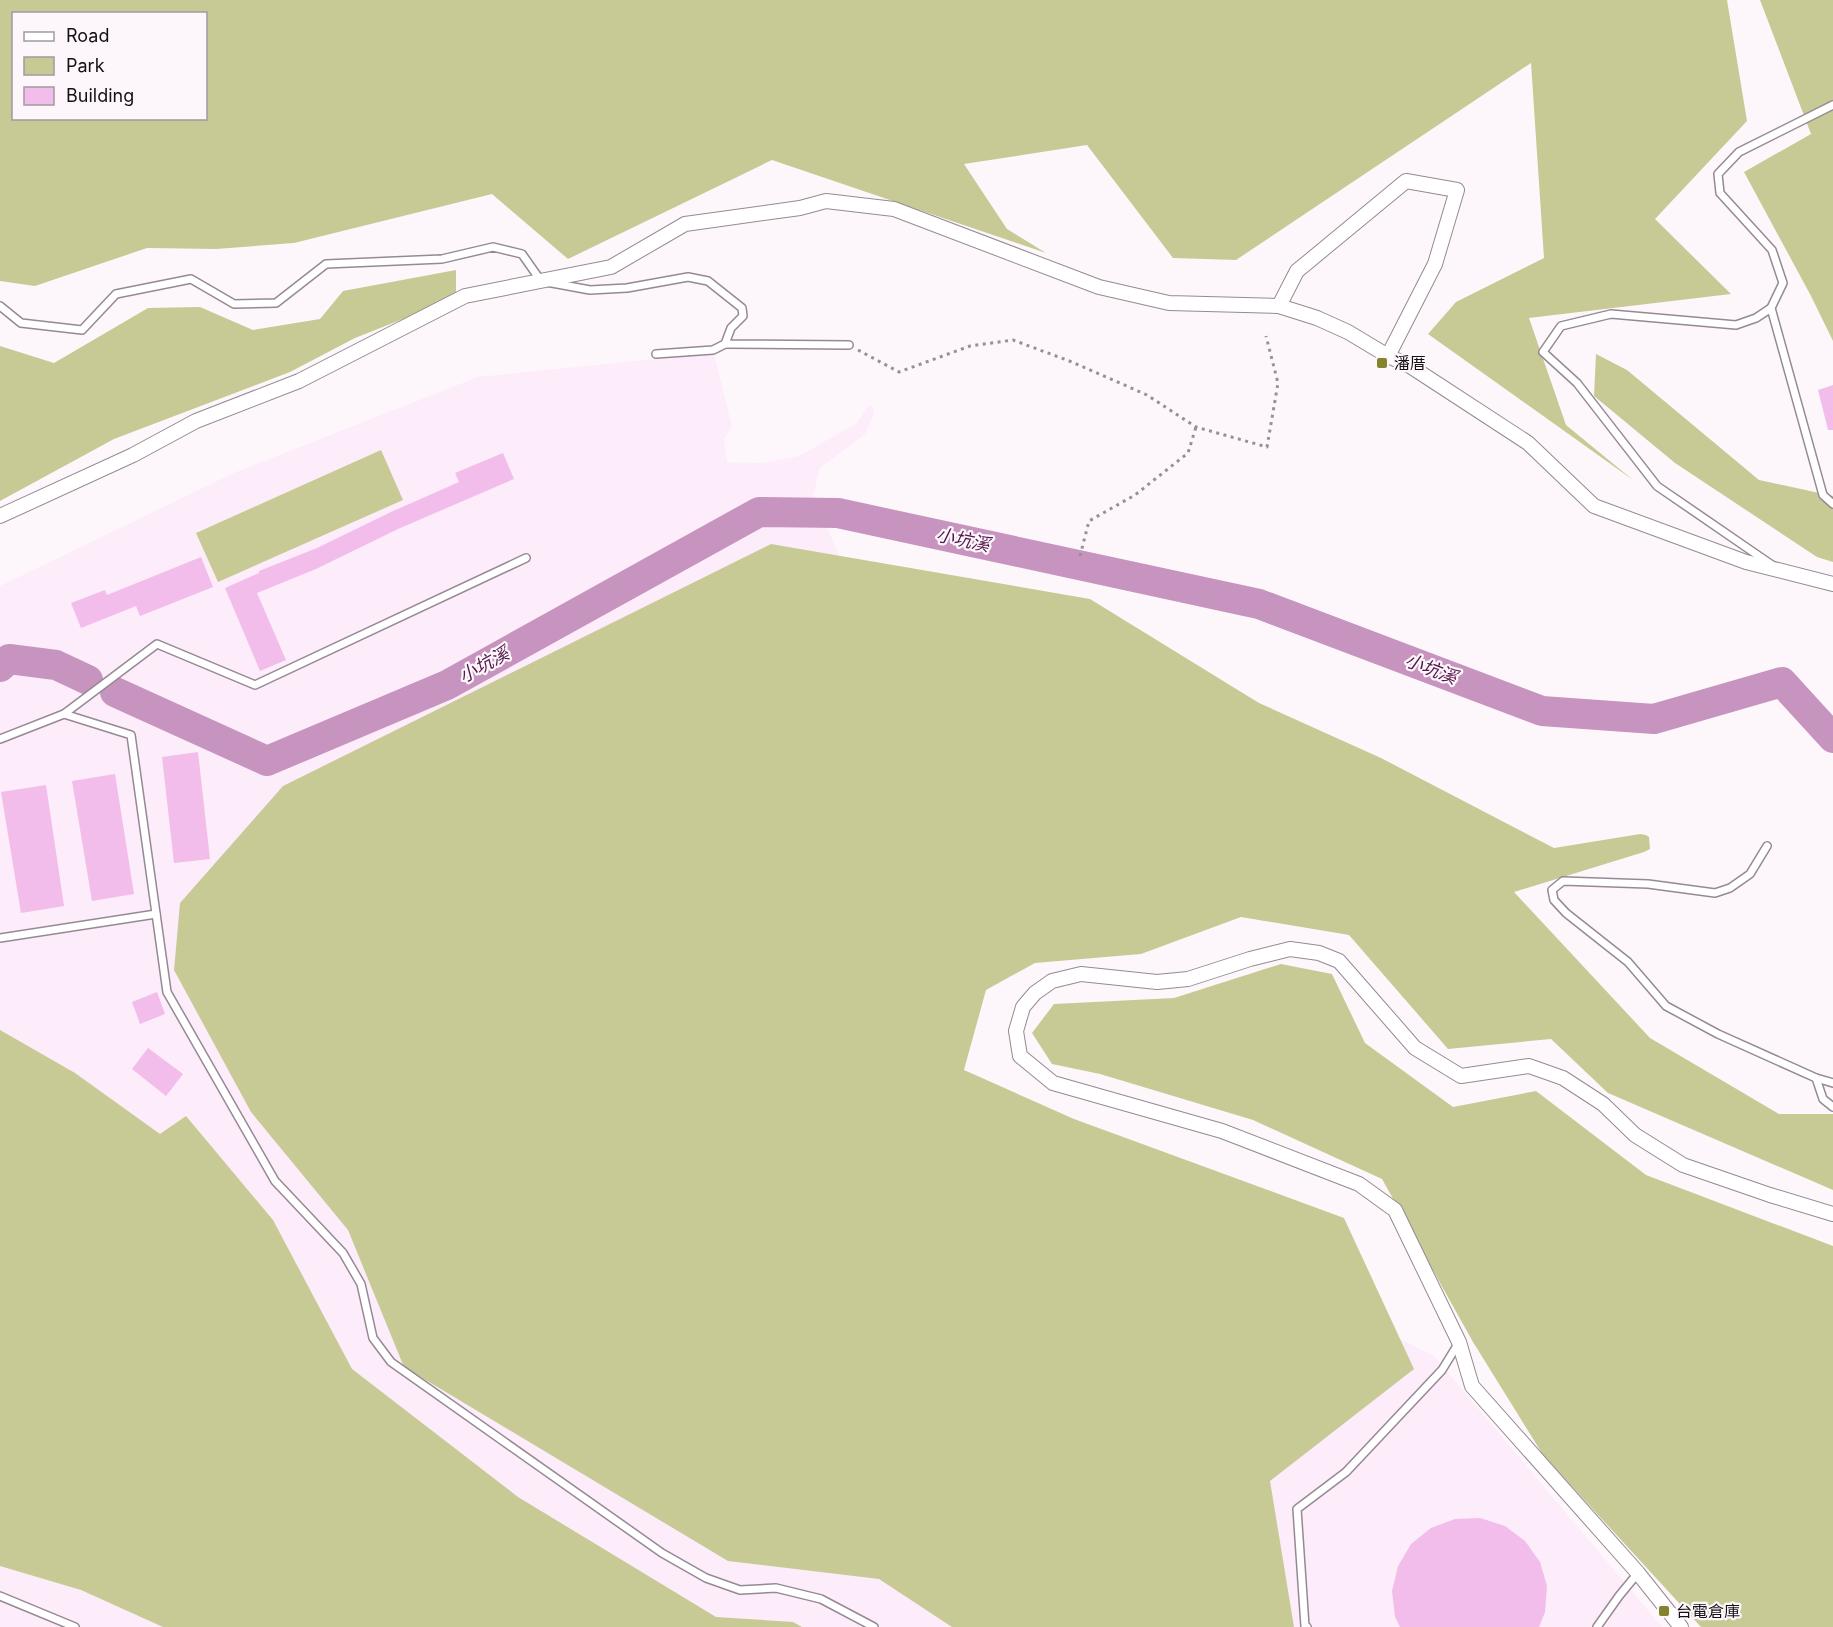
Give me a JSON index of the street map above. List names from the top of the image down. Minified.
{"water":["小坑溪"],"places":{"transit":["潘厝","台電倉庫"]},"legend":["Road","Park","Building"]}
